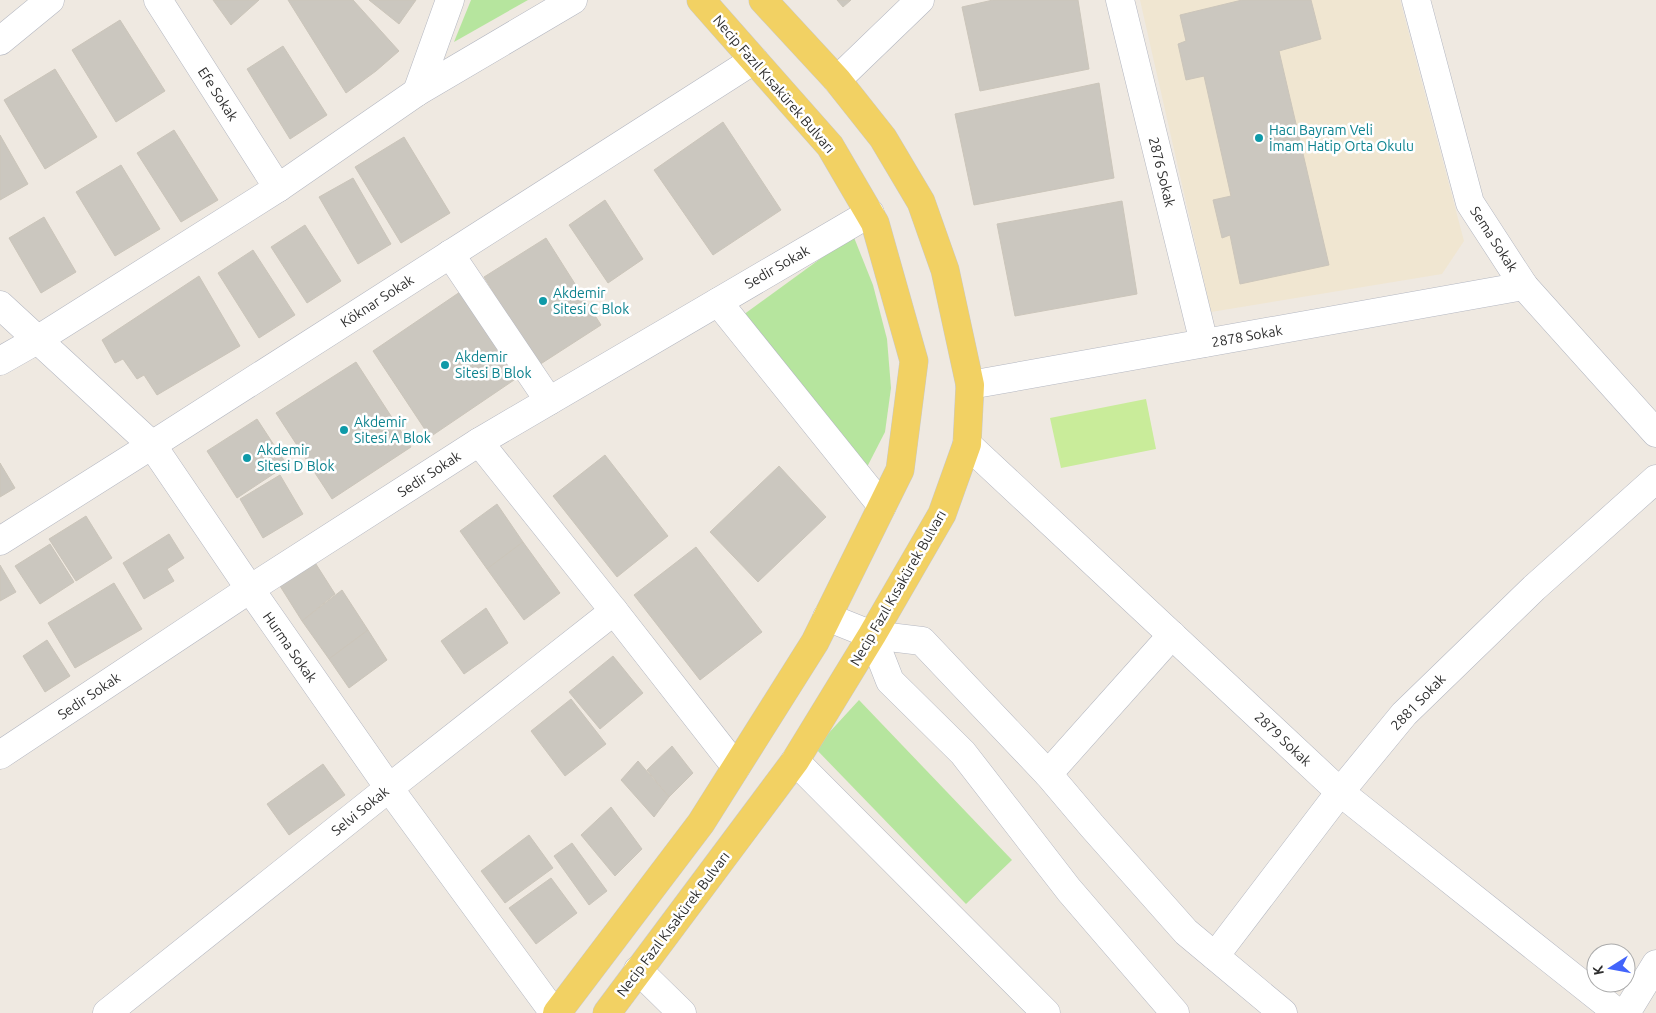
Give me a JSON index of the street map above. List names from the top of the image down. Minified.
{"streets":{"main road":["Necip Fazıl Kısakürek Bulvarı"],"street":["Efe Sokak","2876 Sokak","Sema Sokak","Sedir Sokak","Köknar Sokak","2878 Sokak","Hurma Sokak","2881 Sokak","2879 Sokak","Selvi Sokak"]},"crossings":[["Necip Fazıl Kısakürek Bulvarı","Sedir Sokak"],["Necip Fazıl Kısakürek Bulvarı","Köknar Sokak"],["Necip Fazıl Kısakürek Bulvarı","2878 Sokak"],["Necip Fazıl Kısakürek Bulvarı","Hurma Sokak"],["Necip Fazıl Kısakürek Bulvarı","2879 Sokak"],["2876 Sokak","2878 Sokak"],["Sema Sokak","2878 Sokak"],["Sedir Sokak","Hurma Sokak"],["Köknar Sokak","Hurma Sokak"],["Hurma Sokak","Selvi Sokak"],["2881 Sokak","2879 Sokak"]],"places":["Hacı Bayram Veli İmam Hatip Orta Okulu","Akdemir Sitesi C Blok","Akdemir Sitesi B Blok","Akdemir Sitesi A Blok","Akdemir Sitesi D Blok"],"north":"left"}
